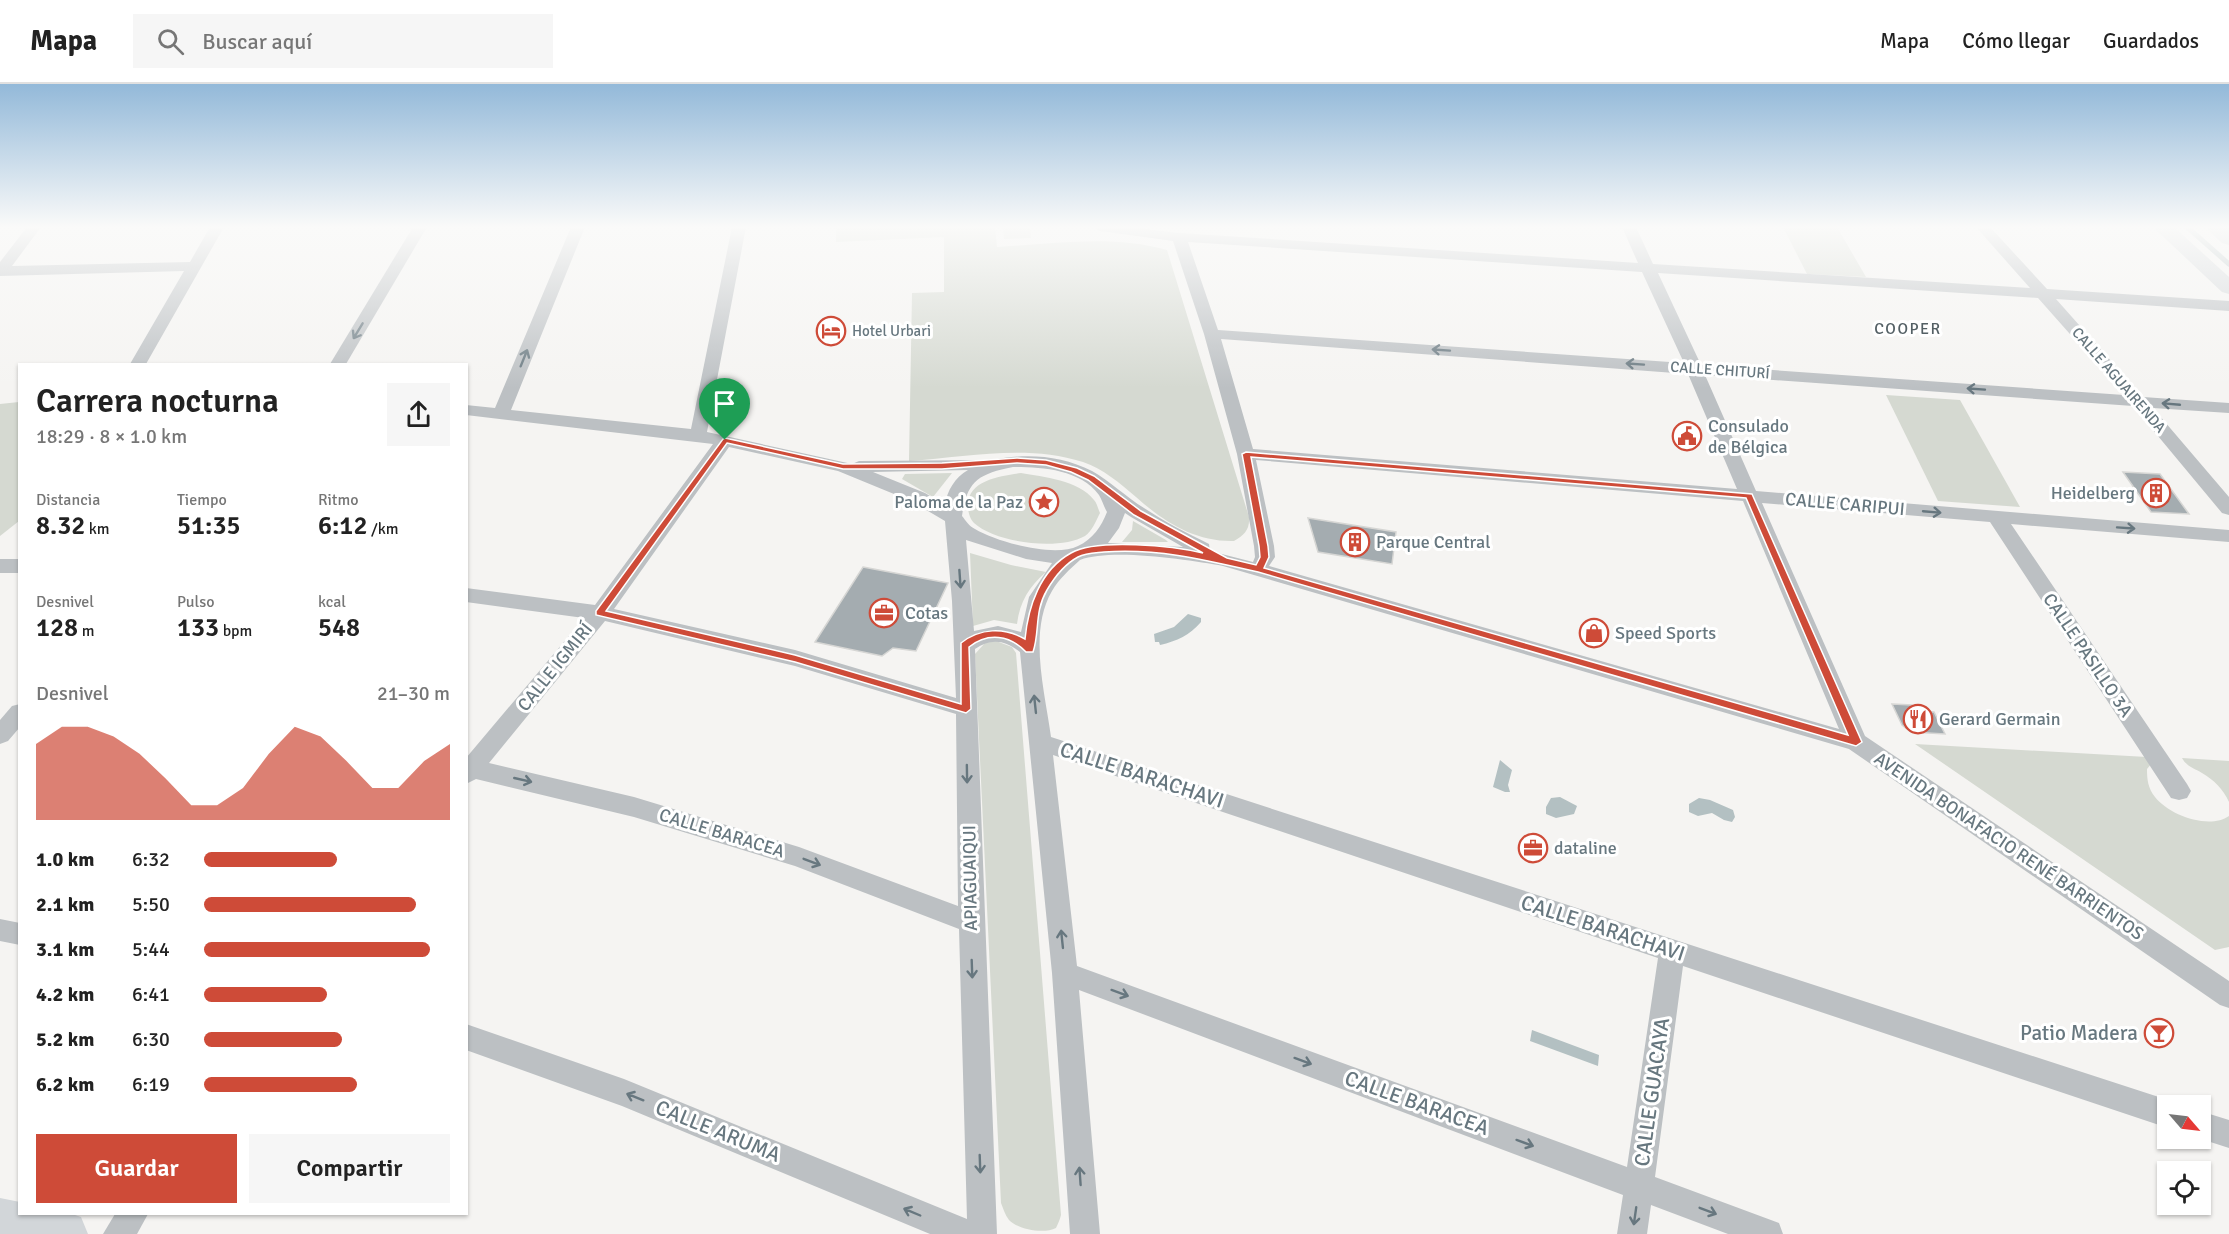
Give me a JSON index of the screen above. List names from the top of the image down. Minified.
{"streets":{"street":["CALLE CHITURÍ","CALLE AGUAIRENDA","CALLE CARIPUI","CALLE PASILLO 3A","CALLE IGMIRÍ","CALLE BARACHAVI","CALLE BARACEA","AVENIDA BONAFACIO RENÉ BARRIENTOS","APIAGUAIQUI","CALLE GUACAYA","CALLE ARUMA"]},"crossings":[["CALLE CHITURÍ","CALLE AGUAIRENDA"],["CALLE CARIPUI","CALLE PASILLO 3A"],["CALLE IGMIRÍ","CALLE BARACEA"],["CALLE BARACHAVI","CALLE GUACAYA"],["CALLE BARACEA","APIAGUAIQUI"],["CALLE BARACEA","CALLE GUACAYA"],["AVENIDA BONAFACIO RENÉ BARRIENTOS","APIAGUAIQUI"]],"one_way":["CALLE CARIPUI","CALLE BARACEA","CALLE ARUMA"],"districts":["COOPER"],"places":{"hotel":["Hotel Urbari"],"public building":["Consulado de Bélgica"],"building":["Heidelberg","Parque Central"],"place":["Paloma de la Paz"],"office":["Cotas","dataline"],"shop":["Speed Sports"],"restaurant":["Gerard Germain"],"bar":["Patio Madera"]},"north":"bottom right","page":{"header":"Mapa","search":"Buscar aquí","nav":["Mapa","Cómo llegar","Guardados"],"heading":["Carrera nocturna","18:29 · 8 × 1.0 km"],"stats":[["Distancia","8.32 km"],["Tiempo","51:35"],["Ritmo","6:12 /km"],["Desnivel","128 m"],["Pulso","133 bpm"],["kcal","548"]],"chart":["Desnivel","21–30 m"],"list":[{"name":"1.0 km","note":"6:32"},{"name":"2.1 km","note":"5:50"},{"name":"3.1 km","note":"5:44"},{"name":"4.2 km","note":"6:41"},{"name":"5.2 km","note":"6:30"},{"name":"6.2 km","note":"6:19"}],"buttons":["Guardar","Compartir"]}}
